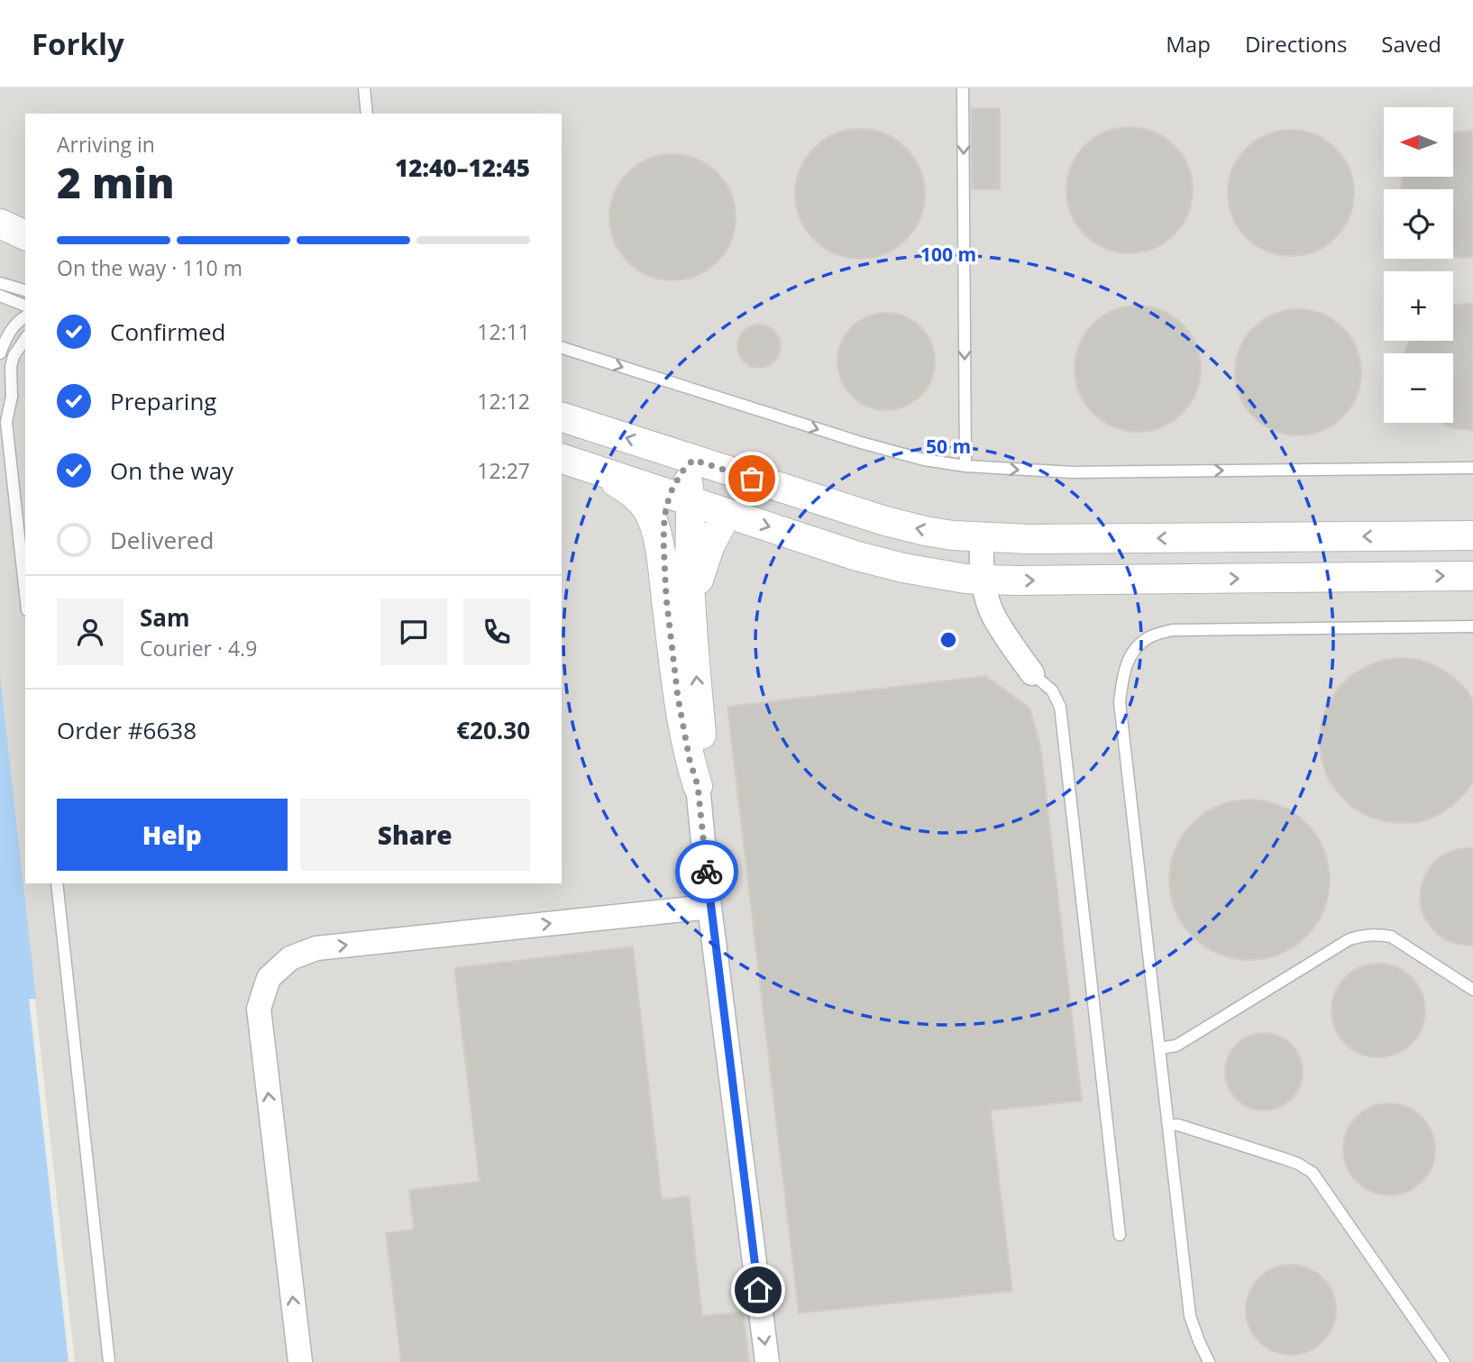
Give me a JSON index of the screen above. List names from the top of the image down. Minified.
{"north":"left","page":{"header":"Forkly","nav":["Map","Directions","Saved"],"map_buttons":["+","−"],"heading":["2 min","Arriving in","12:40–12:45"],"panel":["Sam","Courier · 4.9","Order #6638","€20.30"],"bar":"On the way · 110 m","list":[["Confirmed","12:11"],["Preparing","12:12"],["On the way","12:27"],"Delivered"],"buttons":["Help","Share"]},"rings":["100 m","50 m"]}
